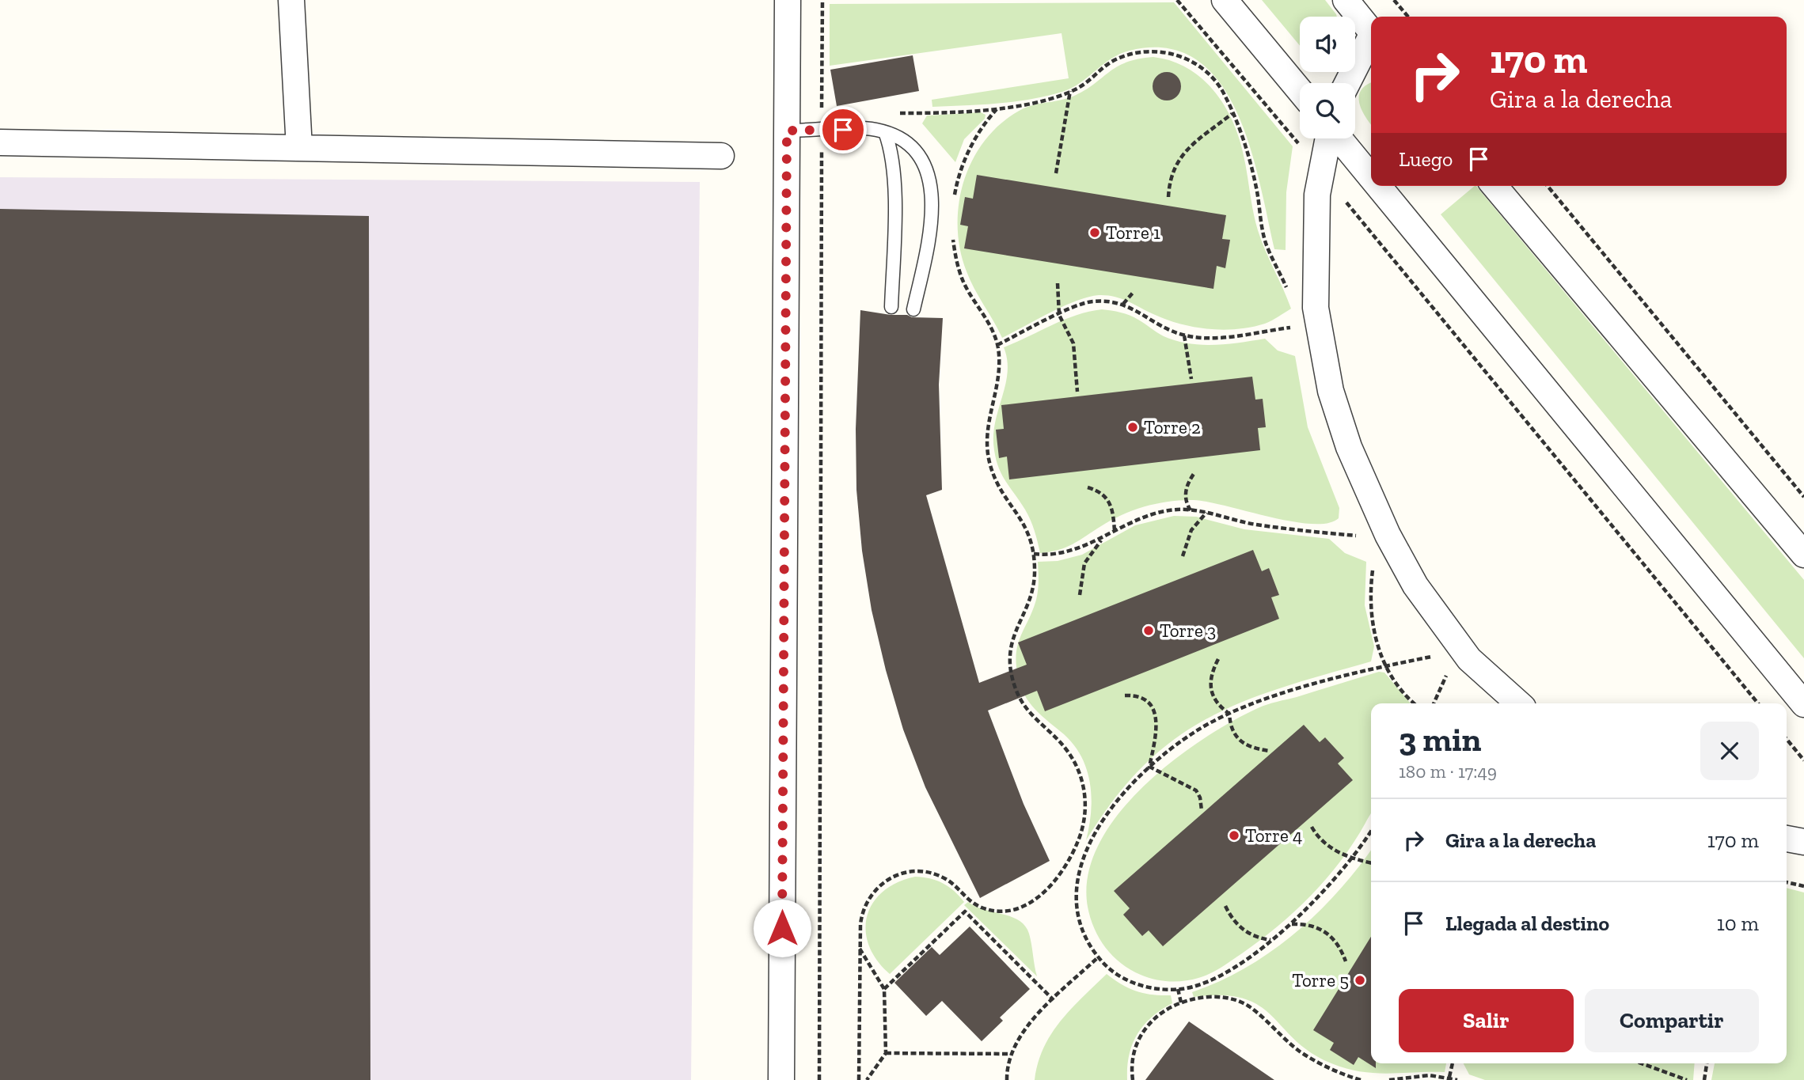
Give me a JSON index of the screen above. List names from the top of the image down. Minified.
{"places":["Torre 1","Torre 2","Torre 3","Torre 4","Torre 5"],"page":{"turn":["170 m","Gira a la derecha"],"then":"Luego","heading":["3 min","180 m · 17:49"],"list":[{"name":"Gira a la derecha","value":"170 m"},{"name":"Llegada al destino","value":"10 m"}],"buttons":["Salir","Compartir"]}}
